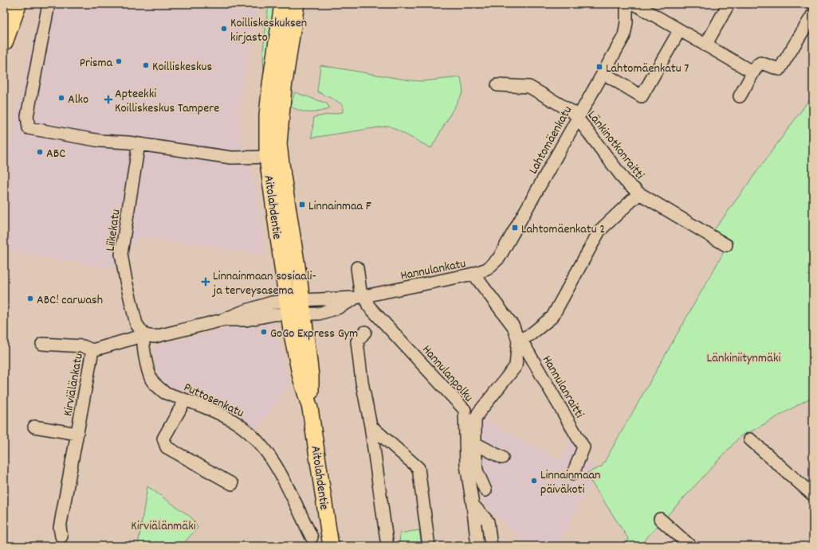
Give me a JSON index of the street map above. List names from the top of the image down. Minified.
{"streets":{"main road":["Aitolahdentie"],"street":["Lahtomäenkatu","Länkinotkonraitti","Liikekatu","Hannulankatu","Hannulanpolku","Kirviälänkatu","Hannulanraitti","Puttosenkatu"]},"crossings":[["Lahtomäenkatu","Länkinotkonraitti"],["Lahtomäenkatu","Hannulankatu"],["Aitolahdentie","Hannulankatu"],["Aitolahdentie","Kirviälänkatu"],["Liikekatu","Kirviälänkatu"],["Liikekatu","Puttosenkatu"],["Hannulankatu","Hannulanpolku"],["Hannulankatu","Kirviälänkatu"],["Hannulankatu","Hannulanraitti"],["Kirviälänkatu","Puttosenkatu"]],"parks":["Länkiniitynmäki","Kirviälänmäki"],"places":{"other":["Koilliskeskuksen kirjasto","Prisma","Koilliskeskus","Alko","ABC","ABC! carwash","GoGo Express Gym","Linnainmaan päiväkoti"],"transit":["Lahtomäenkatu 7","Linnainmaa F","Lahtomäenkatu 2"],"health":["Apteekki Koilliskeskus Tampere","Linnainmaan sosiaali- ja terveysasema"]}}
